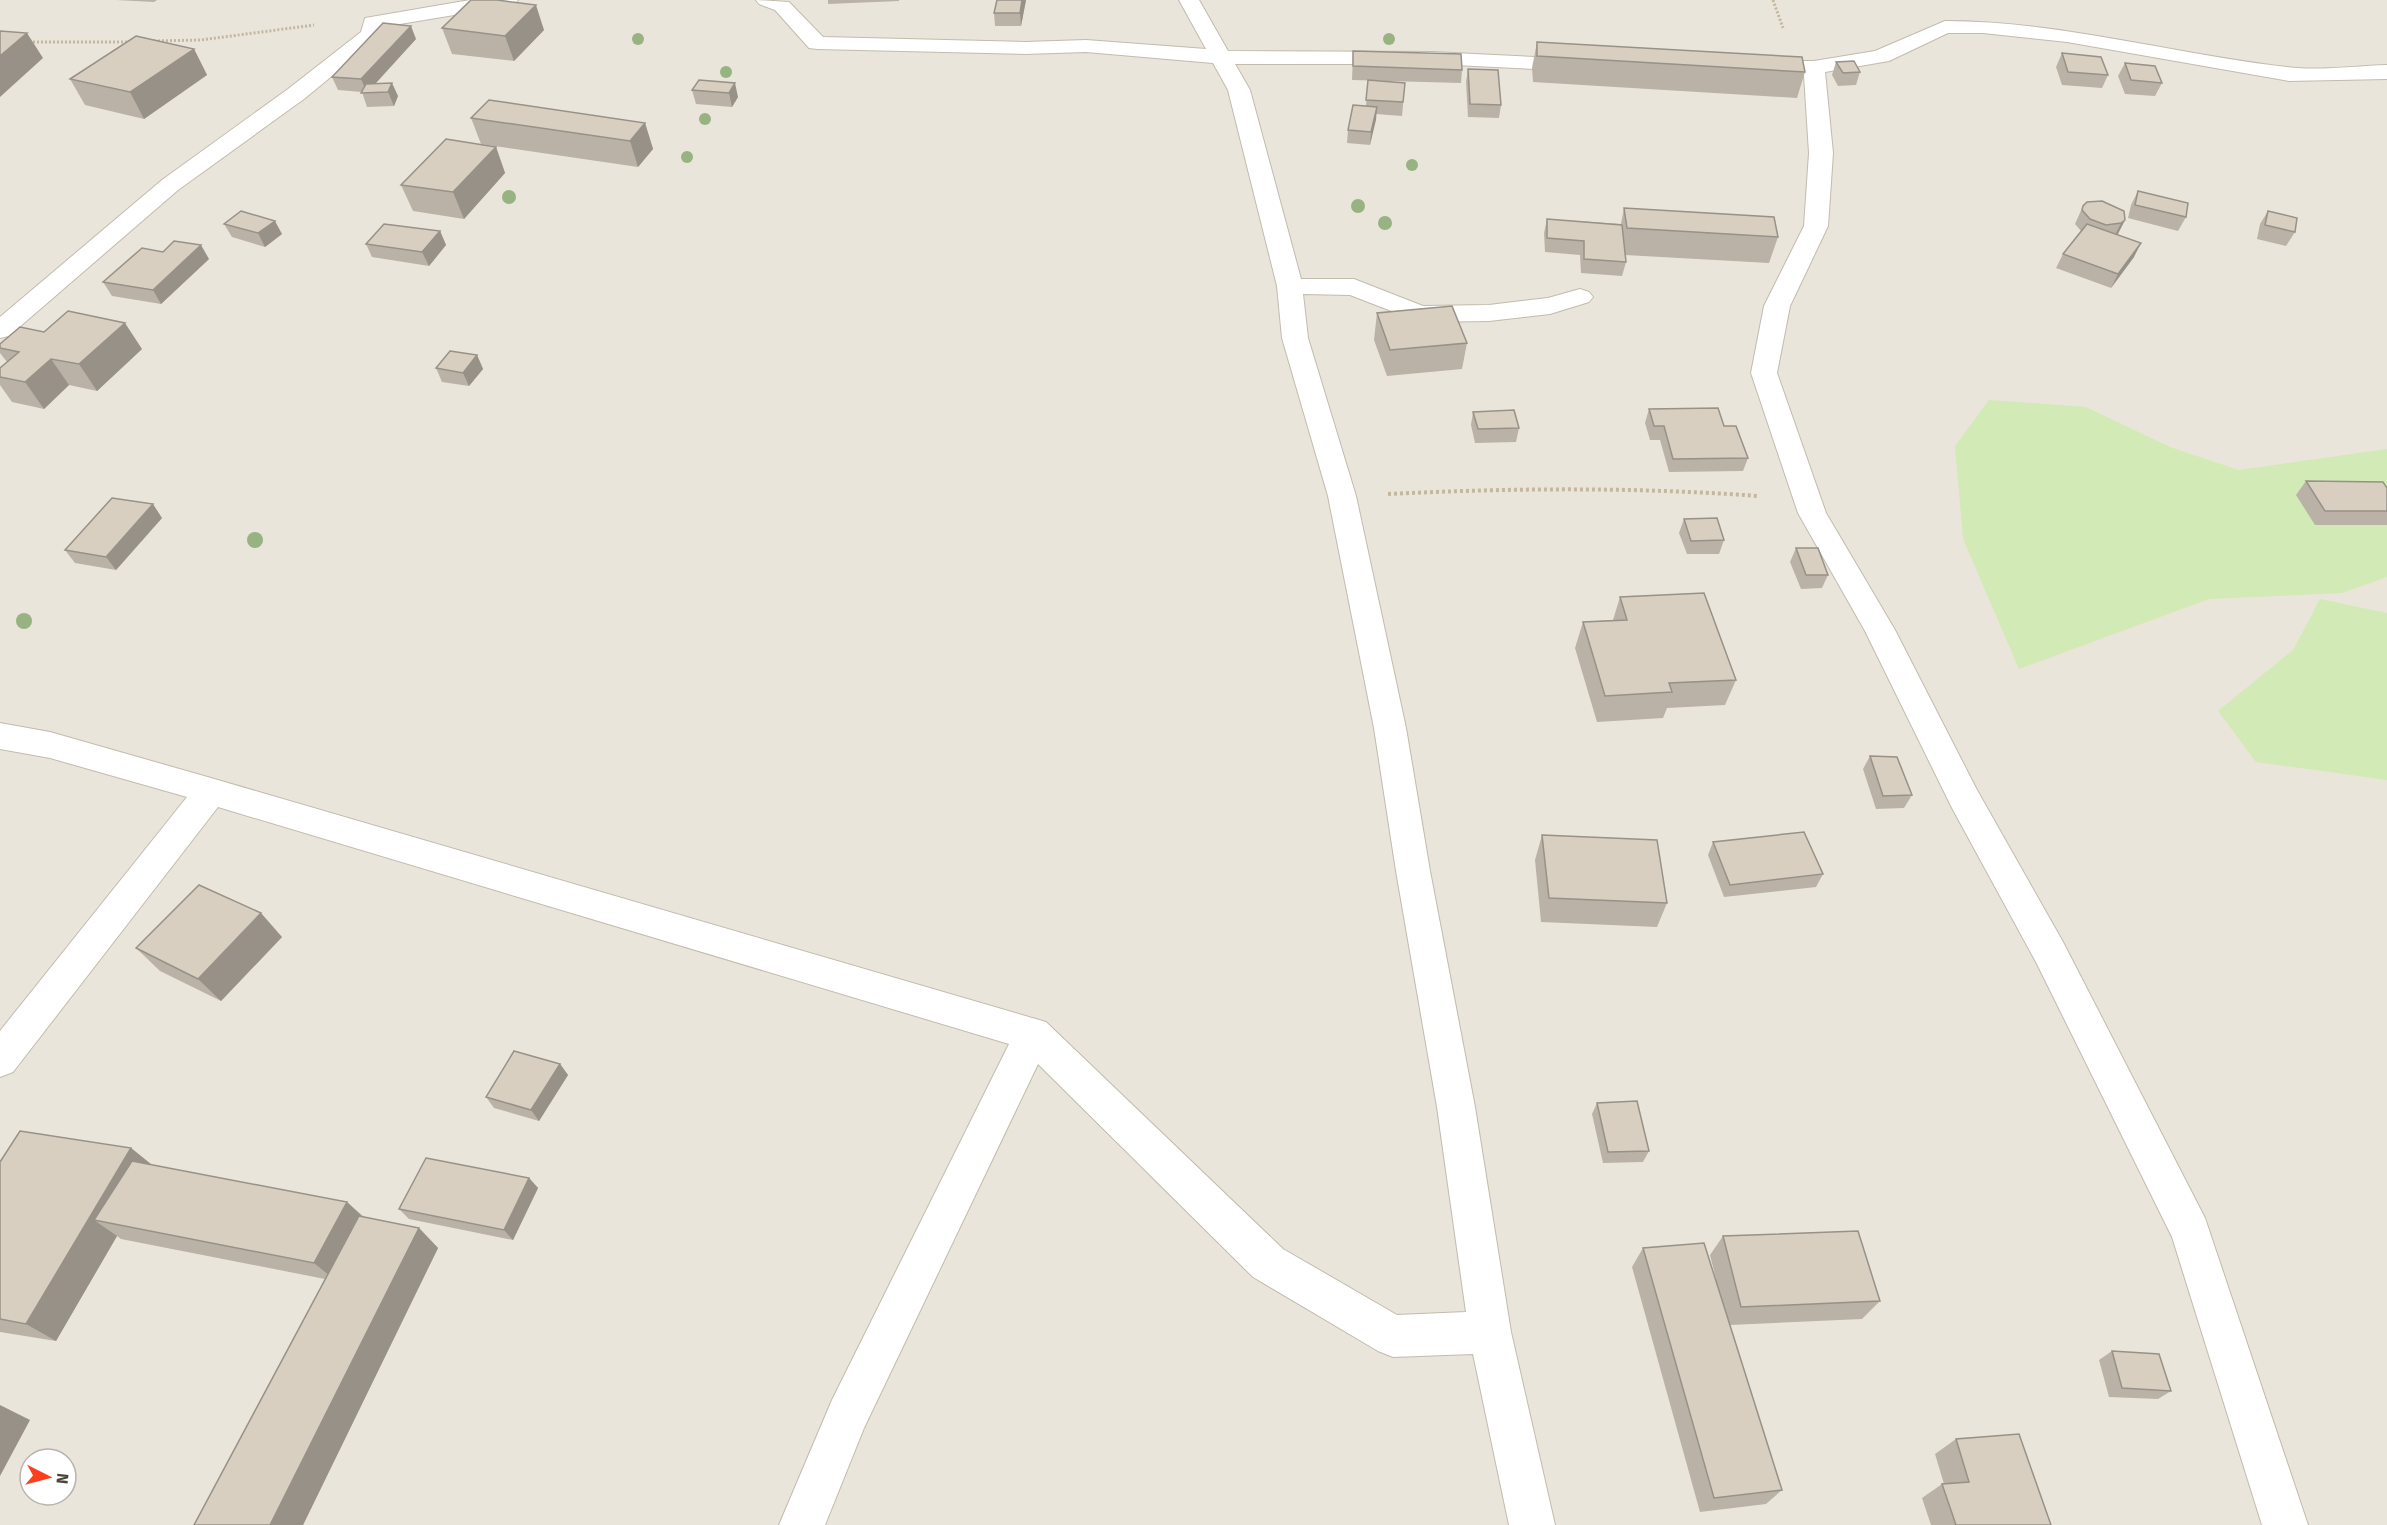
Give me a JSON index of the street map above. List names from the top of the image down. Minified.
{"north":"right"}
